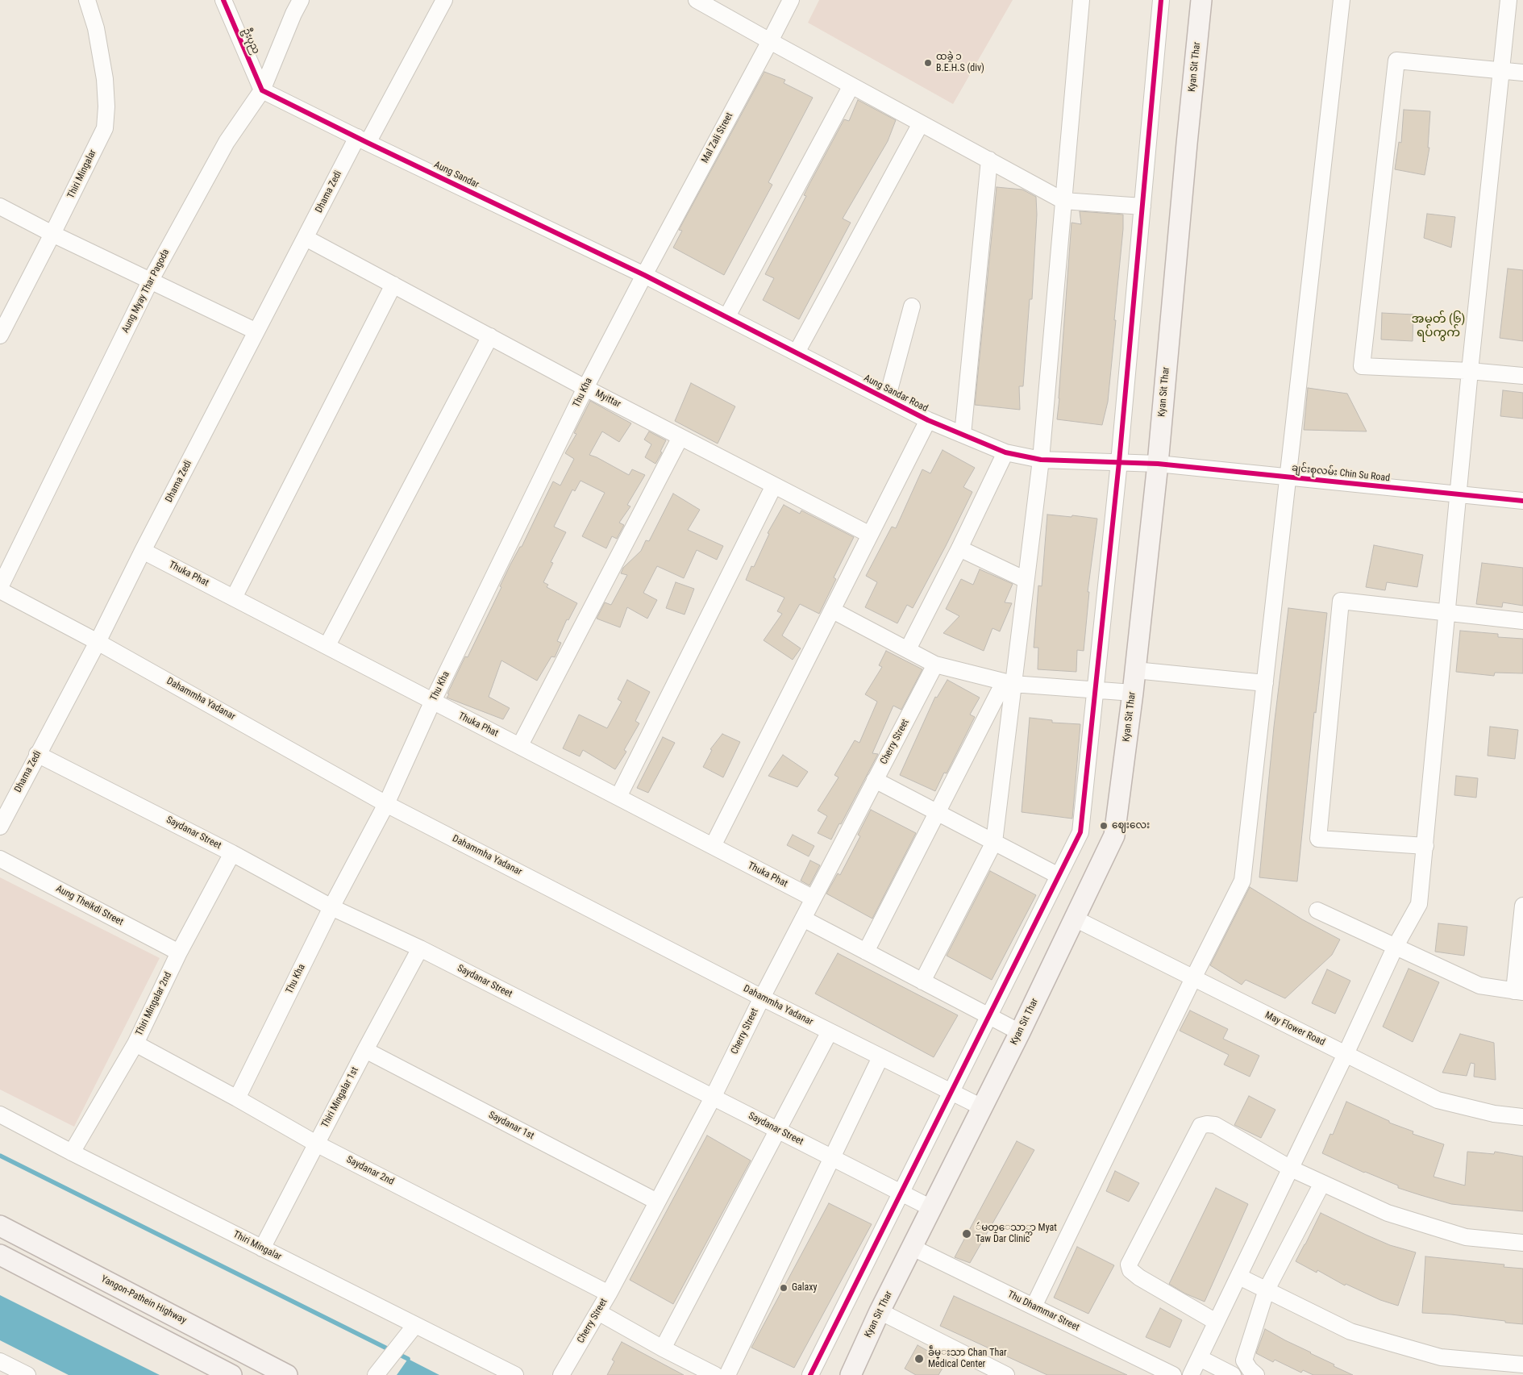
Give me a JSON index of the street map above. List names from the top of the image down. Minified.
{"streets":{"main road":["Kyan Sit Thar","Yangon-Pathein Highway"],"street":["ဦးပုည","Mal Zali Street","Thiri Mingalar","Aung Sandar","Dhama Zedi","Aung Myay Thar Pagoda","Thu Kha","Aung Sandar Road","Myittar","ချင်းစုလမ်း Chin Su Road","Thuka Phat","Dahammha Yadanar","Cherry Street","Saydanar Street","Aung Theikdi Street","Thiri Mingalar 2nd","May Flower Road","Thiri Mingalar 1st","Saydanar 1st","Saydanar 2nd","Thu Dhammar Street"]},"crossings":[["ဦးပုည","Aung Sandar"],["ဦးပုည","Aung Myay Thar Pagoda"],["Kyan Sit Thar","Aung Sandar Road"],["Kyan Sit Thar","ချင်းစုလမ်း Chin Su Road"],["Kyan Sit Thar","Dahammha Yadanar"],["Kyan Sit Thar","Saydanar Street"],["Kyan Sit Thar","May Flower Road"],["Kyan Sit Thar","Thu Dhammar Street"],["Mal Zali Street","Aung Sandar"],["Mal Zali Street","Thu Kha"],["Mal Zali Street","Aung Sandar Road"],["Thiri Mingalar","Thiri Mingalar 2nd"],["Thiri Mingalar","Thiri Mingalar 1st"],["Aung Sandar","Dhama Zedi"],["Aung Sandar","Aung Myay Thar Pagoda"],["Aung Sandar","Thu Kha"],["Aung Sandar","Aung Sandar Road"],["Dhama Zedi","Myittar"],["Dhama Zedi","Thuka Phat"],["Dhama Zedi","Dahammha Yadanar"],["Dhama Zedi","Saydanar Street"],["Thu Kha","Aung Sandar Road"],["Thu Kha","Myittar"],["Thu Kha","Thuka Phat"],["Thu Kha","Dahammha Yadanar"],["Thu Kha","Saydanar Street"],["Thu Kha","Saydanar 2nd"],["Aung Sandar Road","ချင်းစုလမ်း Chin Su Road"],["Thuka Phat","Cherry Street"],["Dahammha Yadanar","Cherry Street"],["Cherry Street","Saydanar Street"],["Cherry Street","Saydanar 1st"],["Cherry Street","Saydanar 2nd"],["Saydanar Street","Thiri Mingalar 2nd"],["Saydanar Street","Thiri Mingalar 1st"],["Aung Theikdi Street","Thiri Mingalar 2nd"],["Thiri Mingalar 2nd","Saydanar 2nd"],["Thiri Mingalar 1st","Saydanar 1st"],["Thiri Mingalar 1st","Saydanar 2nd"]],"districts":["အမှတ် (၆) ရပ်ကွက်"],"places":["ထခွဲ ၁ B.E.H.S (div)","ဈေးလေး","ဴမတ္ေသာ္တာ Myat Taw Dar Clinic","Galaxy","ခဵမ္းသာ Chan Thar Medical Center"]}
